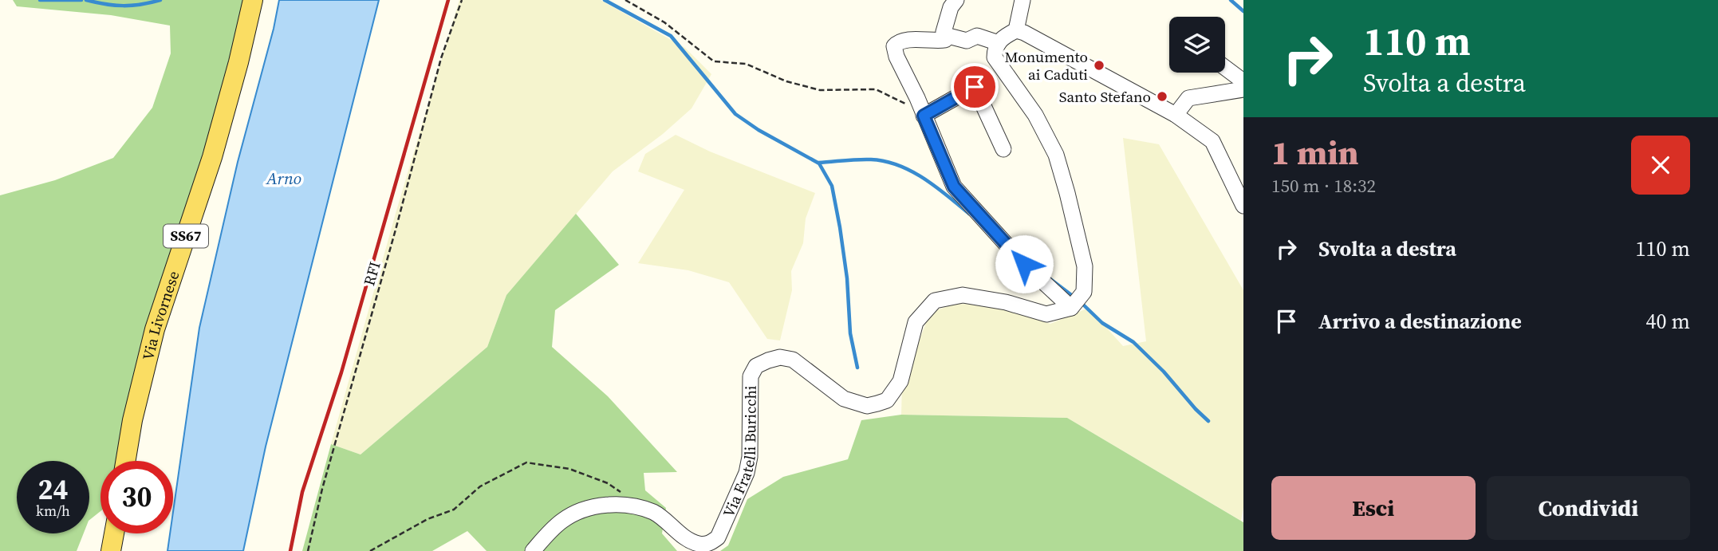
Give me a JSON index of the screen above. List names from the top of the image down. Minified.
{"streets":{"main road":["SS67","Via Livornese"],"street":["Via Fratelli Buricchi"],"path":["RFI"]},"water":["Arno"],"places":["Monumento ai Caduti","Santo Stefano"],"page":{"turn":["110 m","Svolta a destra"],"heading":["1 min","150 m · 18:32"],"list":[{"name":"Svolta a destra","value":"110 m"},{"name":"Arrivo a destinazione","value":"40 m"}],"speed":"24 km/h","limit":"30","buttons":["Esci","Condividi"]}}
